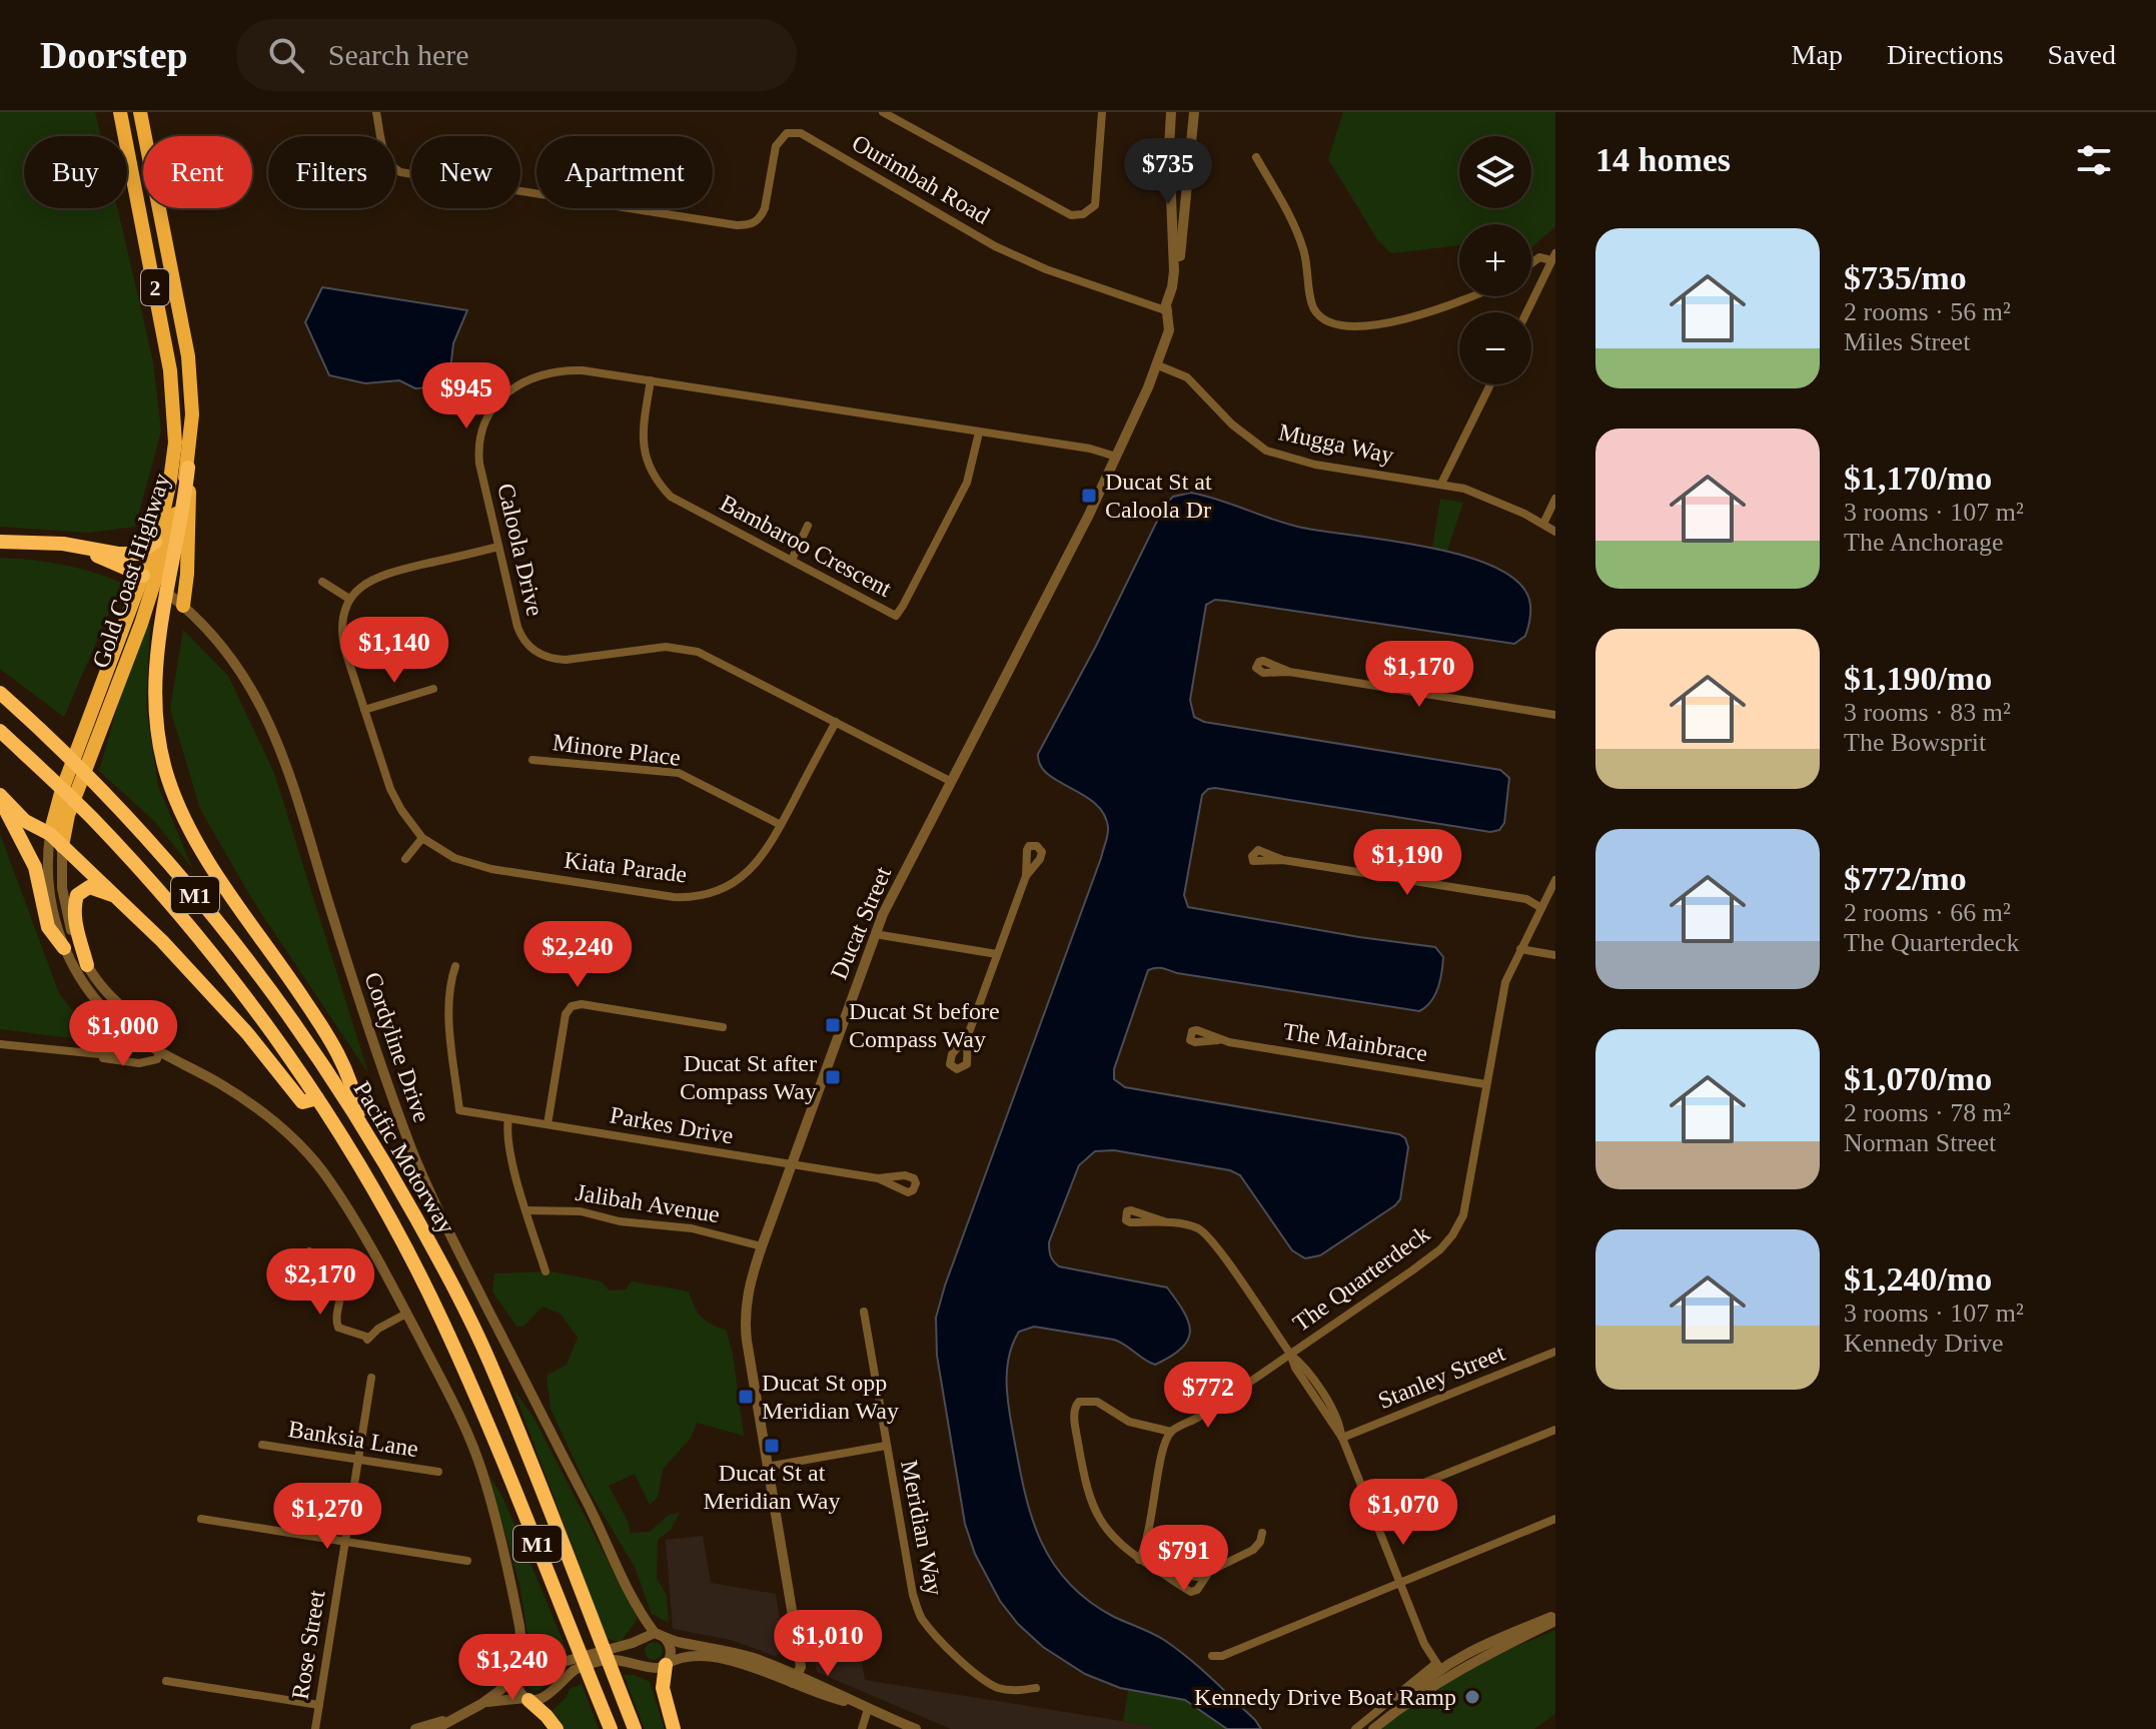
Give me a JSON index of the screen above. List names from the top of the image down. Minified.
{"streets":{"highway":["2","Gold Coast Highway","M1","Pacific Motorway"],"street":["Ourimbah Road","Mugga Way","Bambaroo Crescent","Caloola Drive","Minore Place","Kiata Parade","Ducat Street","The Mainbrace","Cordyline Drive","Parkes Drive","Jalibah Avenue","The Quarterdeck","Stanley Street","Banksia Lane","Meridian Way","Rose Street"]},"crossings":[["Ourimbah Road","Ducat Street"],["Mugga Way","Ducat Street"],["Bambaroo Crescent","Caloola Drive"],["Caloola Drive","Kiata Parade"],["Caloola Drive","Ducat Street"],["Gold Coast Highway","Cordyline Drive"],["Minore Place","Kiata Parade"],["Ducat Street","Parkes Drive"],["Ducat Street","Jalibah Avenue"],["Ducat Street","Meridian Way"],["The Mainbrace","The Quarterdeck"],["Banksia Lane","Rose Street"]],"places":{"transit":["Ducat St at Caloola Dr","Ducat St before Compass Way","Ducat St after Compass Way","Ducat St opp Meridian Way","Ducat St at Meridian Way"],"other":["Kennedy Drive Boat Ramp"]},"page":{"header":"Doorstep","search":"Search here","nav":["Map","Directions","Saved"],"heading":"14 homes","map_buttons":["+","−"],"chip":["Buy","Rent","Filters","New","Apartment"],"price":["$735","$945","$1,140","$1,170","$1,190","$2,240","$1,000","$2,170","$772","$1,070","$1,270","$791","$1,010","$1,240"],"list":[{"name":"$735/mo","note":"2 rooms · 56 m² · Miles Street"},{"name":"$1,170/mo","note":"3 rooms · 107 m² · The Anchorage"},{"name":"$1,190/mo","note":"3 rooms · 83 m² · The Bowsprit"},{"name":"$772/mo","note":"2 rooms · 66 m² · The Quarterdeck"},{"name":"$1,070/mo","note":"2 rooms · 78 m² · Norman Street"},{"name":"$1,240/mo","note":"3 rooms · 107 m² · Kennedy Drive"}]}}
